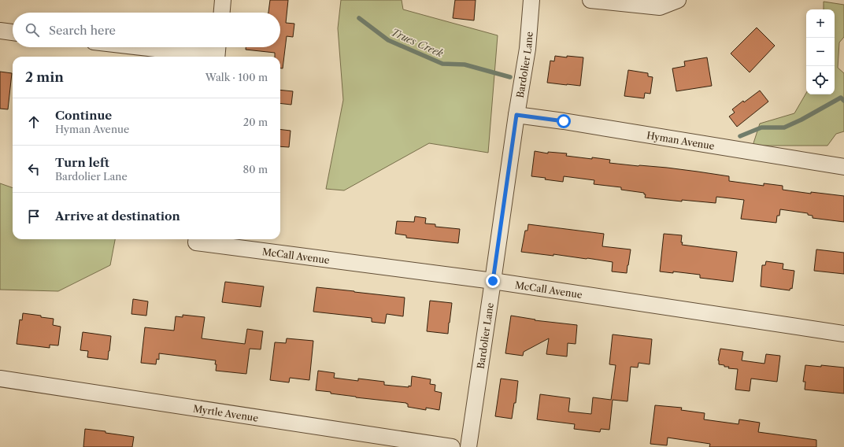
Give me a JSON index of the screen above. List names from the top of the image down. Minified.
{"streets":{"street":["Bardolier Lane","Hyman Avenue","McCall Avenue","Myrtle Avenue"]},"crossings":[["Bardolier Lane","Hyman Avenue"],["Bardolier Lane","McCall Avenue"]],"water":["Trues Creek"],"page":{"map_buttons":["+","−"],"search":"Search here","heading":["2 min","Walk · 100 m"],"list":[["Continue","Hyman Avenue","20 m"],["Turn left","Bardolier Lane","80 m"],"Arrive at destination"]}}
